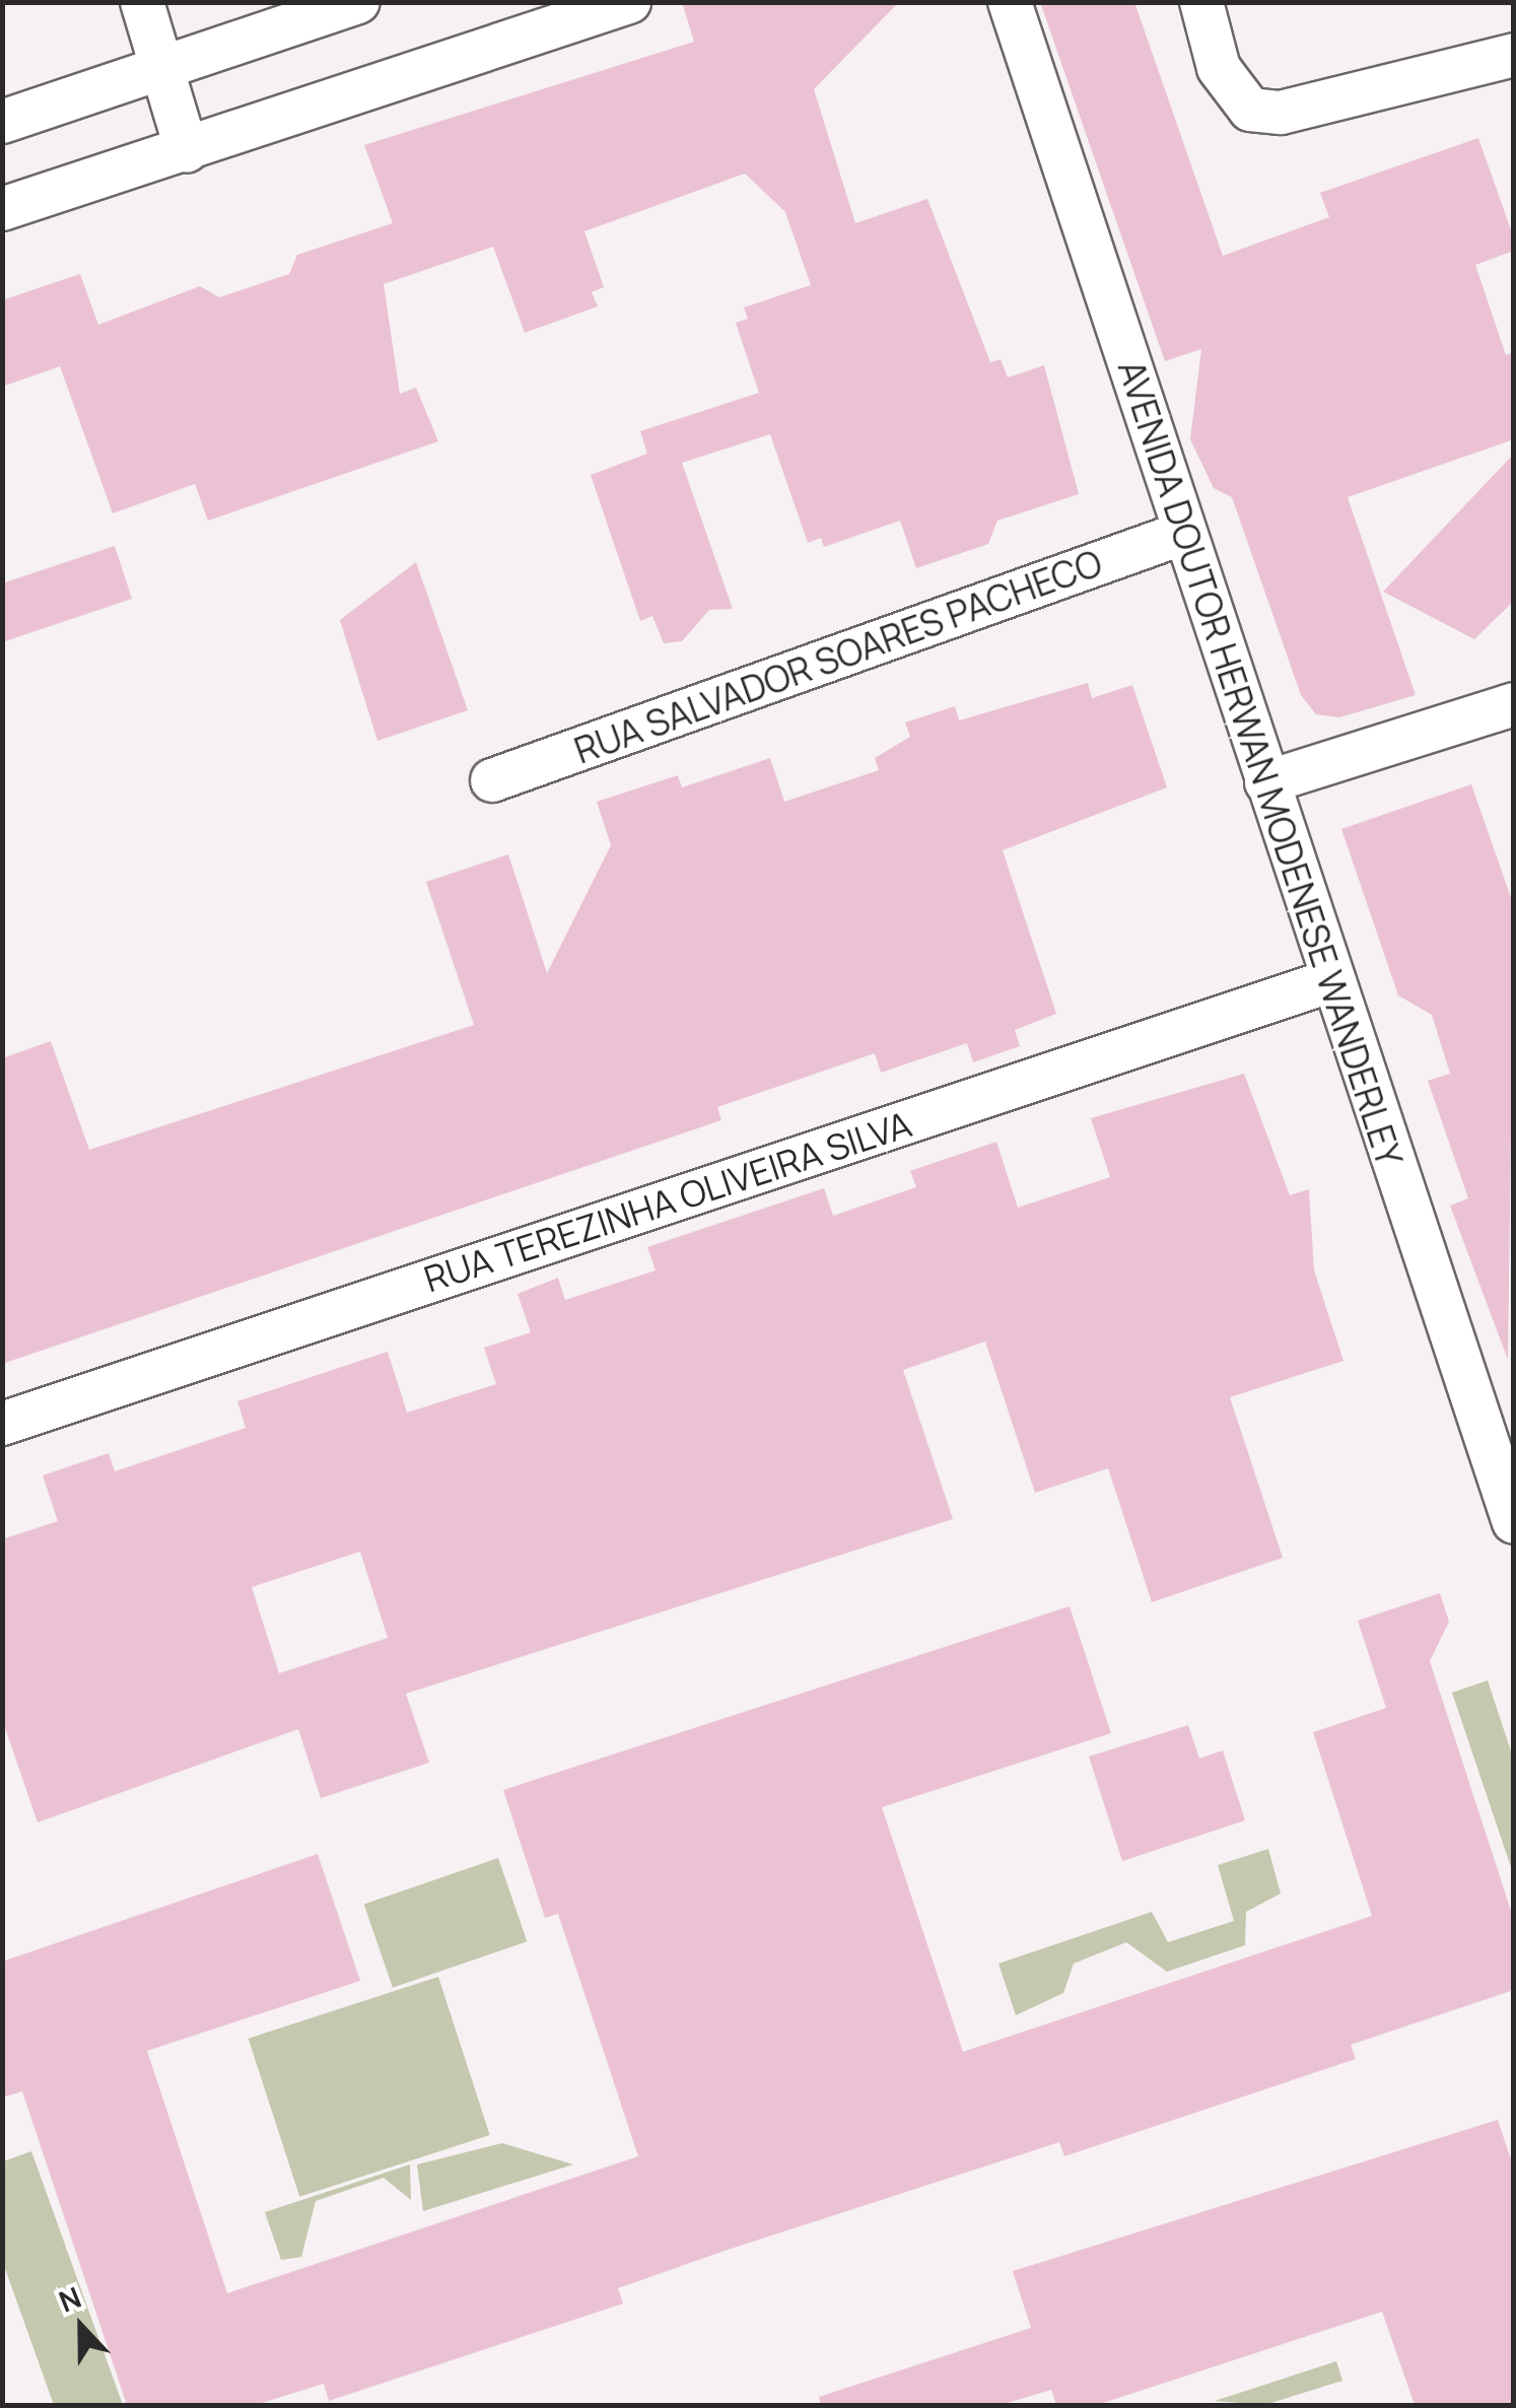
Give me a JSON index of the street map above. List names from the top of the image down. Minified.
{"streets":{"street":["RUA SALVADOR SOARES PACHECO","AVENIDA DOUTOR HERWAN MODENESE WANDERLEY","RUA TEREZINHA OLIVEIRA SILVA"]},"crossings":[["RUA SALVADOR SOARES PACHECO","AVENIDA DOUTOR HERWAN MODENESE WANDERLEY"],["AVENIDA DOUTOR HERWAN MODENESE WANDERLEY","RUA TEREZINHA OLIVEIRA SILVA"]],"north":"top"}
